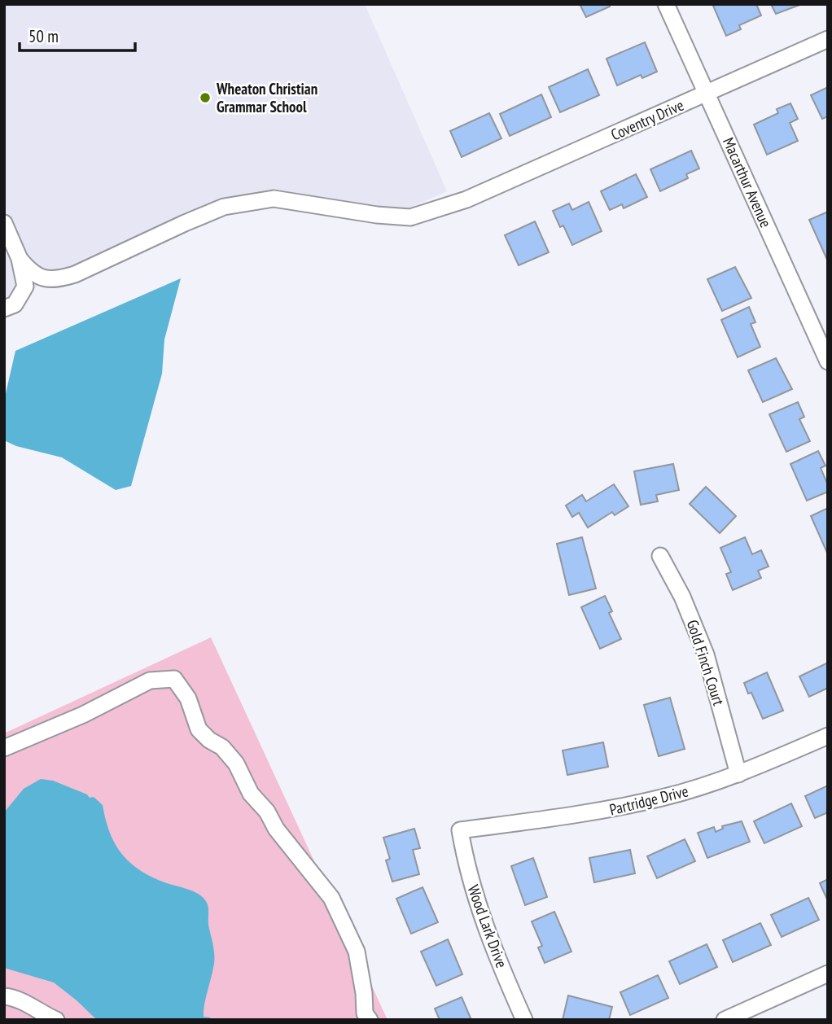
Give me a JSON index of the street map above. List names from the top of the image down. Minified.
{"streets":{"street":["Coventry Drive","Macarthur Avenue","Gold Finch Court","Partridge Drive","Wood Lark Drive"]},"crossings":[["Coventry Drive","Macarthur Avenue"],["Gold Finch Court","Partridge Drive"],["Partridge Drive","Wood Lark Drive"]],"places":["Wheaton Christian Grammar School"],"scale_bar":"50 m"}
